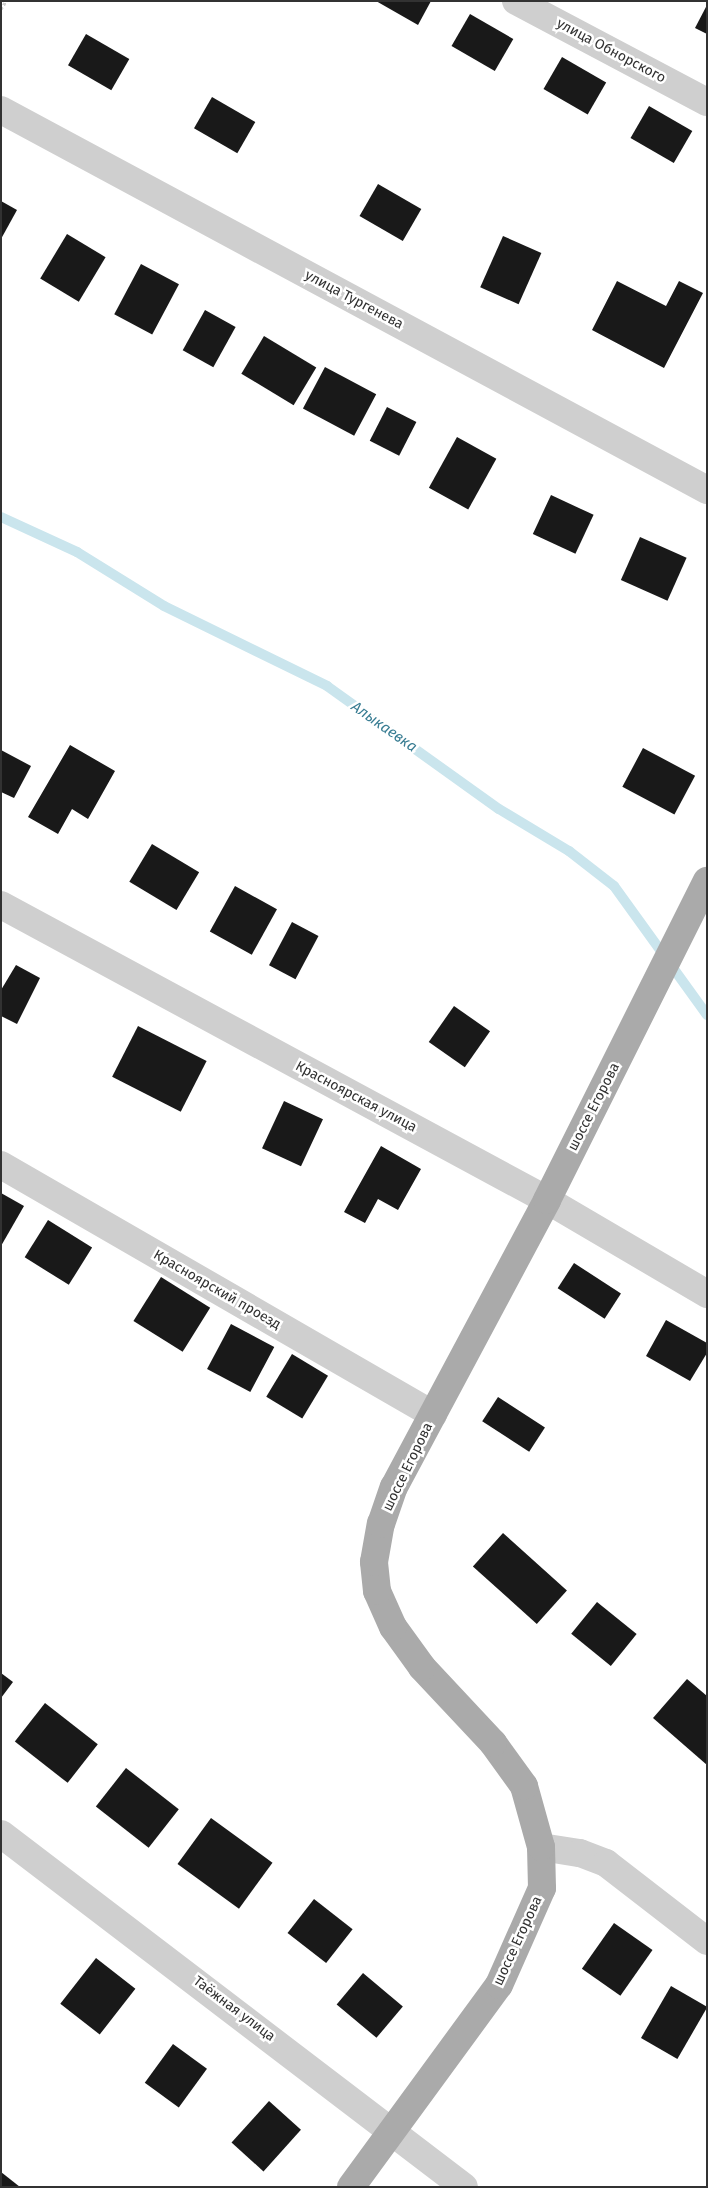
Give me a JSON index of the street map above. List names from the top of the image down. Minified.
{"streets":{"main road":["шоссе Егорова"],"street":["улица Обнорского","улица Тургенева","Красноярская улица","Красноярский проезд","Таёжная улица"]},"crossings":[["Красноярская улица","шоссе Егорова"],["шоссе Егорова","Красноярский проезд"],["шоссе Егорова","Таёжная улица"]],"water":["Алыкаевка"]}
